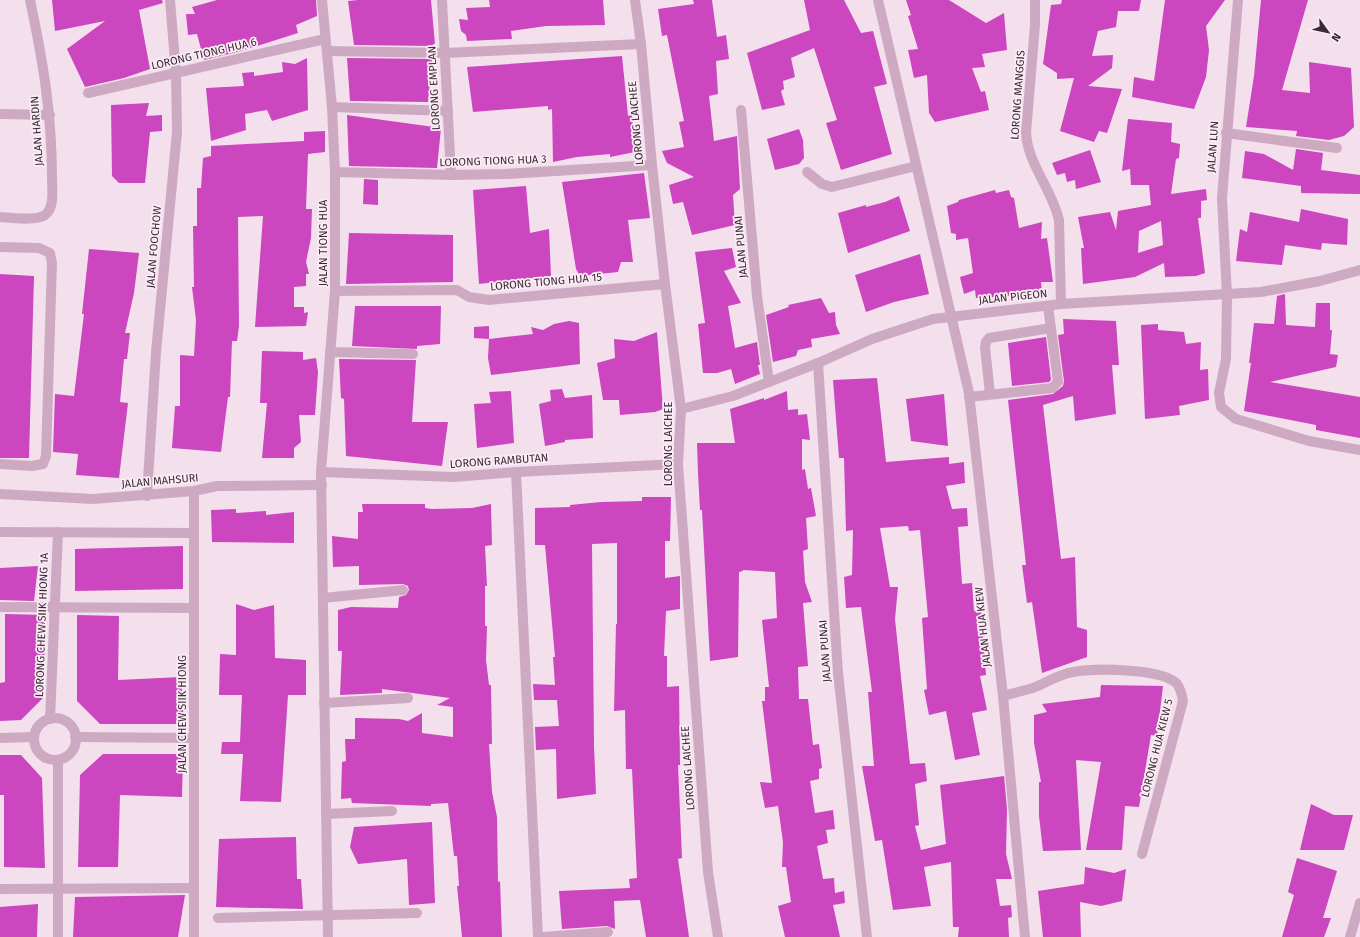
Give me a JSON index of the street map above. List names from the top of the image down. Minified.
{"streets":{"street":["LORONG TIONG HUA 6","LORONG EMPLAN","LORONG MANGGIS","LORONG LAICHEE","JALAN HARDIN","JALAN LUN","LORONG TIONG HUA 3","JALAN TIONG HUA","JALAN FOOCHOW","JALAN PUNAI","LORONG TIONG HUA 15","JALAN PIGEON","LORONG RAMBUTAN","JALAN MAHSURI","LORONG CHEW SIIK HIONG 1A","JALAN HUA KIEW","JALAN CHEW SIIK HIONG","LORONG HUA KIEW 5"]},"crossings":[["LORONG TIONG HUA 6","JALAN TIONG HUA"],["LORONG TIONG HUA 6","JALAN FOOCHOW"],["LORONG EMPLAN","LORONG TIONG HUA 3"],["LORONG MANGGIS","JALAN PIGEON"],["LORONG LAICHEE","LORONG TIONG HUA 3"],["LORONG LAICHEE","LORONG TIONG HUA 15"],["LORONG LAICHEE","JALAN PIGEON"],["LORONG LAICHEE","LORONG RAMBUTAN"],["JALAN LUN","JALAN PIGEON"],["LORONG TIONG HUA 3","JALAN TIONG HUA"],["JALAN TIONG HUA","LORONG TIONG HUA 15"],["JALAN TIONG HUA","LORONG RAMBUTAN"],["JALAN TIONG HUA","JALAN MAHSURI"],["JALAN FOOCHOW","JALAN MAHSURI"],["JALAN PUNAI","JALAN PIGEON"],["JALAN PIGEON","JALAN HUA KIEW"],["JALAN MAHSURI","JALAN CHEW SIIK HIONG"],["JALAN HUA KIEW","LORONG HUA KIEW 5"]],"north":"bottom right"}
